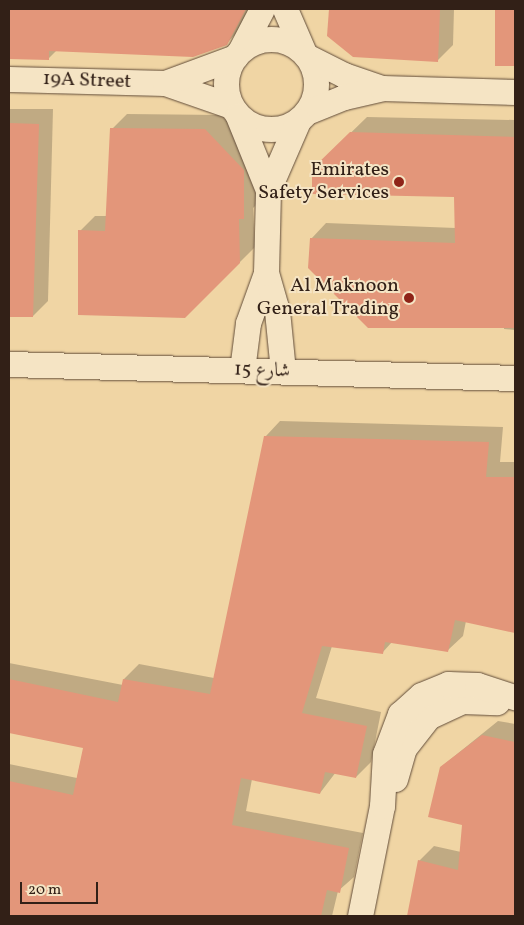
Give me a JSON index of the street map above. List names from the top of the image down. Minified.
{"streets":{"street":["19A Street","شارع 15"]},"places":["Emirates Safety Services","Al Maknoon General Trading"],"scale_bar":"20 m"}
